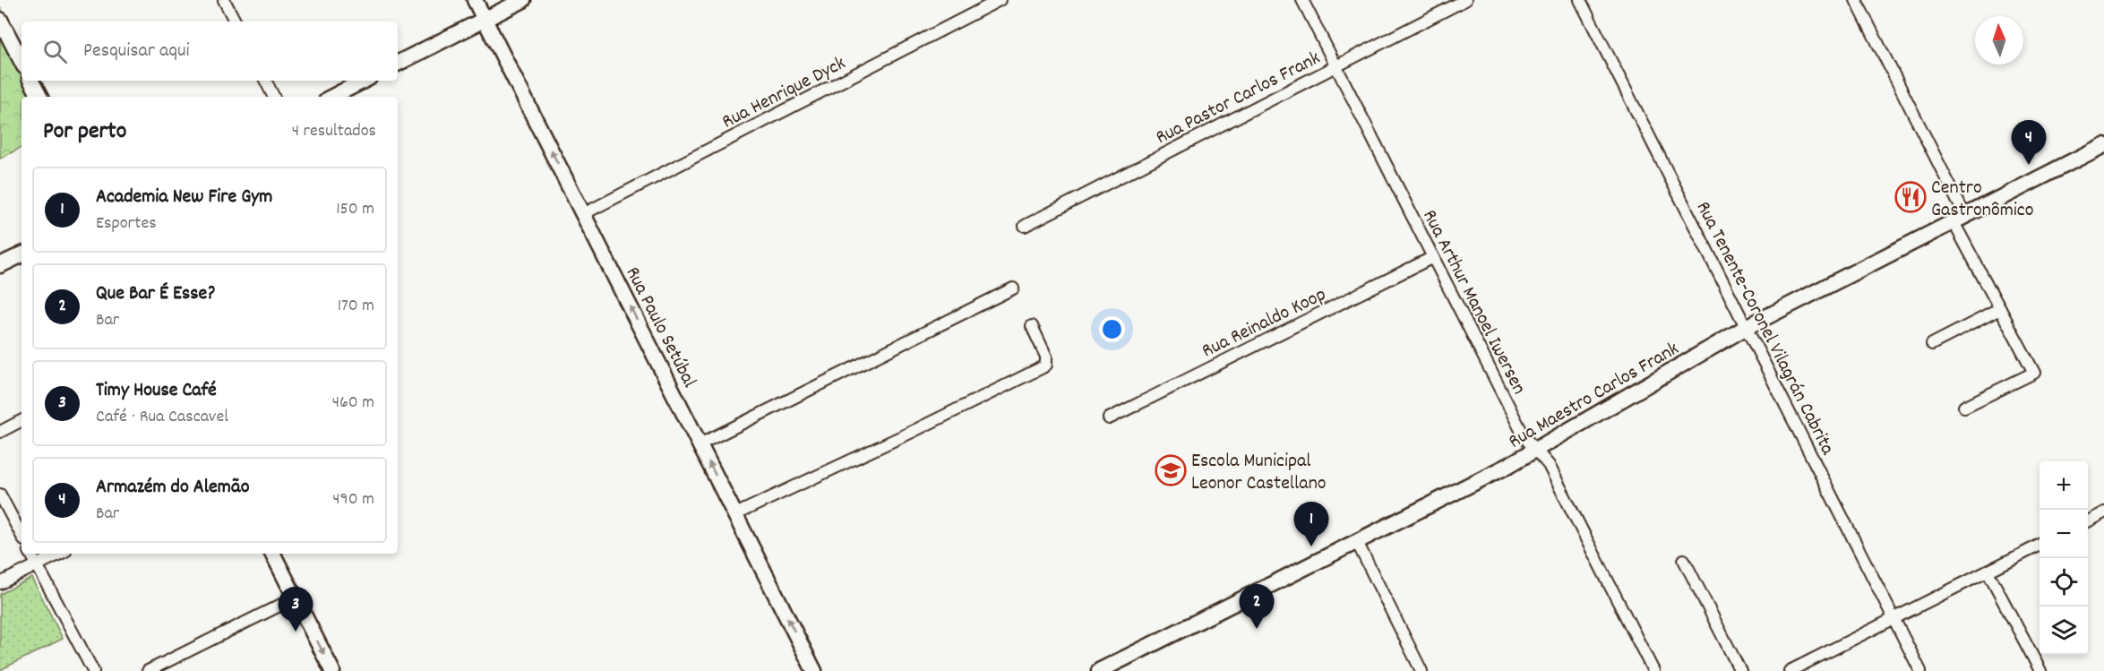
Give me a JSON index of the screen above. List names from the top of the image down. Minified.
{"streets":{"main road":["Rua Paulo Setúbal","Rua Maestro Carlos Frank"],"street":["Rua Henrique Dyck","Rua Pastor Carlos Frank","Rua Arthur Manoel Iwersen","Rua Reinaldo Koop","Rua Tenente-Coronel Vilagrán Cabrita"]},"crossings":[["Rua Henrique Dyck","Rua Paulo Setúbal"],["Rua Pastor Carlos Frank","Rua Arthur Manoel Iwersen"],["Rua Arthur Manoel Iwersen","Rua Reinaldo Koop"],["Rua Arthur Manoel Iwersen","Rua Maestro Carlos Frank"],["Rua Tenente-Coronel Vilagrán Cabrita","Rua Maestro Carlos Frank"]],"one_way":["Rua Paulo Setúbal"],"places":{"restaurant":["Centro Gastronômico"],"school or university":["Escola Municipal Leonor Castellano"]},"north":"top","page":{"search":"Pesquisar aqui","heading":["Por perto","4 resultados"],"pins":["4","1","2","3"],"list":[{"mark":"1","name":"Academia New Fire Gym","note":"Esportes","value":"150 m"},{"mark":"2","name":"Que Bar É Esse?","note":"Bar","value":"170 m"},{"mark":"3","name":"Timy House Café","note":"Café · Rua Cascavel","value":"460 m"},{"mark":"4","name":"Armazém do Alemão","note":"Bar","value":"490 m"}],"map_buttons":["+","−"]}}
